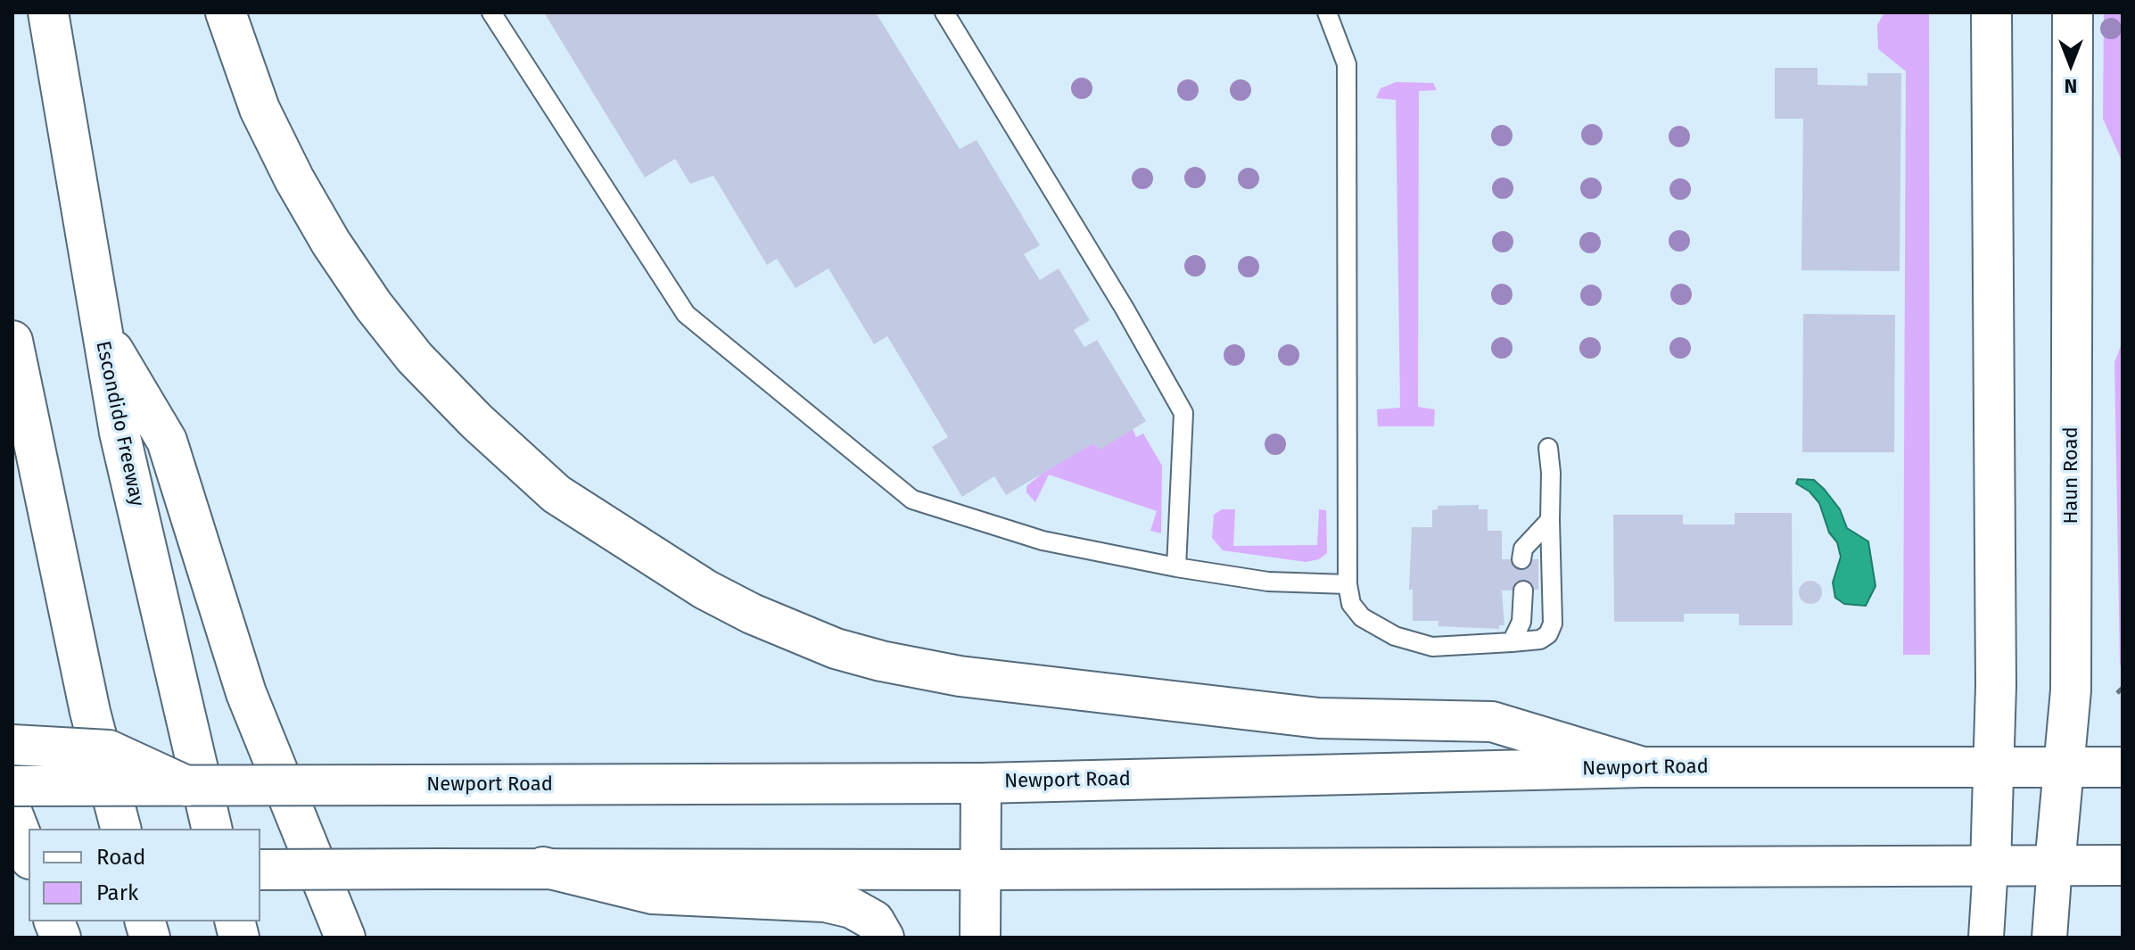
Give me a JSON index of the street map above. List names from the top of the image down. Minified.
{"streets":{"main road":["Escondido Freeway","Haun Road","Newport Road"]},"crossings":[["Haun Road","Newport Road"]],"legend":["Road","Park"],"north":"bottom"}
